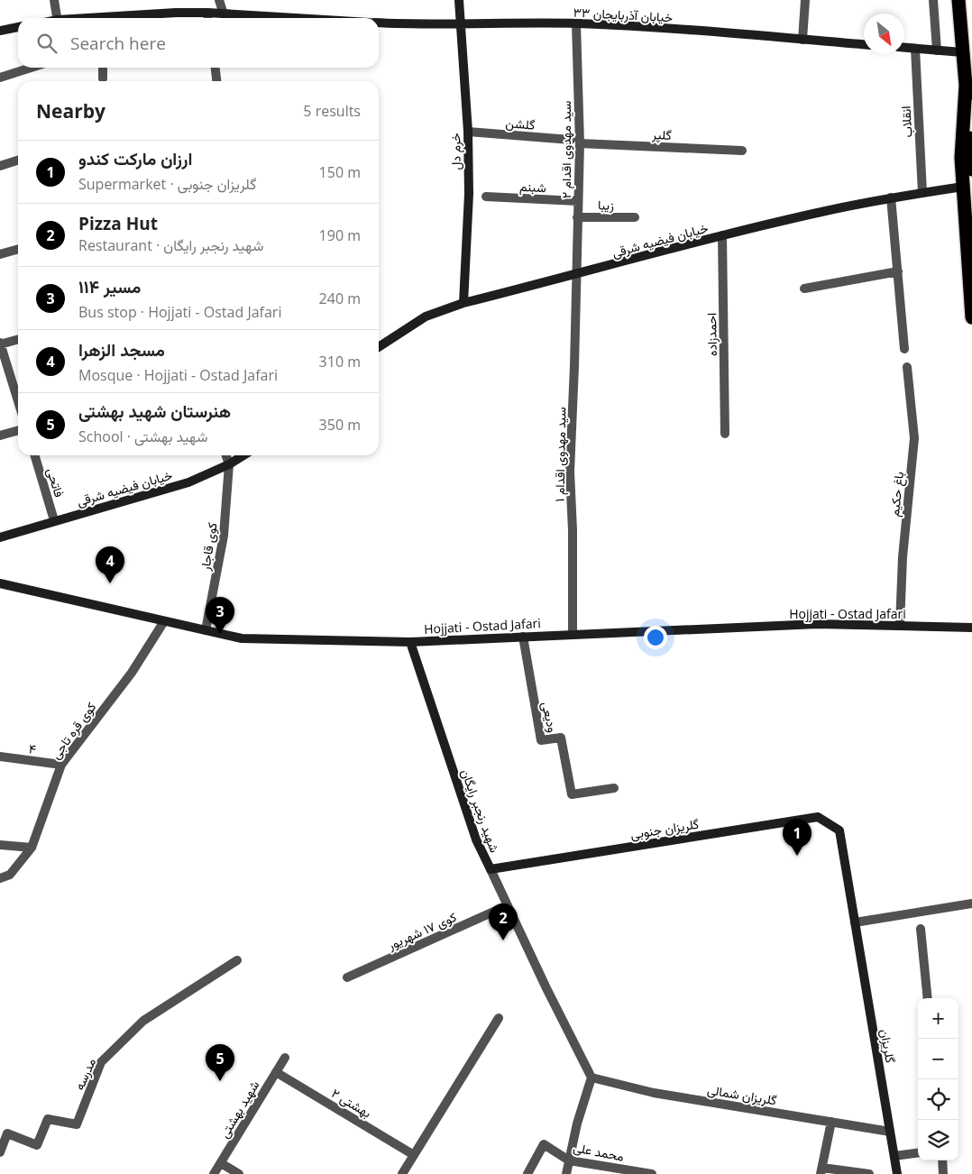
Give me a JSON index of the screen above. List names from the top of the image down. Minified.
{"streets":{"street":["خیابان آذربایجان ۳۳","انقلاب","گلشن","گلپر","سید مهدوی اقدام ۲","خرم دل","شبنم","زیبا","خیابان فیضیه شرقی","احمدزاده","سید مهدوی اقدام ۱","فاتحی","باغ حکیم","کوی قاجار","Hojjati - Ostad Jafari","ودیعی","کوی قره تاجی","۴","شهید رنجبر رایگان","گلریزان جنوبی","کوی ۱۷ شهریور","گلریزان","مدرسه","گلریزان شمالی","بهشتی ۲","شهید بهشتی","محمد علی"]},"crossings":[["خیابان آذربایجان ۳۳","سید مهدوی اقدام ۲"],["خیابان آذربایجان ۳۳","خرم دل"],["انقلاب","خیابان فیضیه شرقی"],["گلشن","گلپر"],["گلشن","سید مهدوی اقدام ۲"],["گلشن","خرم دل"],["گلپر","سید مهدوی اقدام ۲"],["سید مهدوی اقدام ۲","شبنم"],["سید مهدوی اقدام ۲","زیبا"],["سید مهدوی اقدام ۲","خیابان فیضیه شرقی"],["سید مهدوی اقدام ۲","سید مهدوی اقدام ۱"],["خرم دل","خیابان فیضیه شرقی"],["خیابان فیضیه شرقی","احمدزاده"],["خیابان فیضیه شرقی","سید مهدوی اقدام ۱"],["خیابان فیضیه شرقی","فاتحی"],["خیابان فیضیه شرقی","کوی قاجار"],["سید مهدوی اقدام ۱","Hojjati - Ostad Jafari"],["باغ حکیم","Hojjati - Ostad Jafari"],["کوی قاجار","Hojjati - Ostad Jafari"],["Hojjati - Ostad Jafari","ودیعی"],["Hojjati - Ostad Jafari","کوی قره تاجی"],["Hojjati - Ostad Jafari","شهید رنجبر رایگان"],["کوی قره تاجی","۴"],["شهید رنجبر رایگان","گلریزان جنوبی"],["شهید رنجبر رایگان","کوی ۱۷ شهریور"],["شهید رنجبر رایگان","گلریزان شمالی"],["گلریزان جنوبی","گلریزان"],["گلریزان","گلریزان شمالی"],["بهشتی ۲","شهید بهشتی"]],"north":"bottom right","page":{"search":"Search here","heading":["Nearby","5 results"],"list":[{"mark":"1","name":"ارزان مارکت کندو","note":"Supermarket · گلریزان جنوبی","value":"150 m"},{"mark":"2","name":"Pizza Hut","note":"Restaurant · شهید رنجبر رایگان","value":"190 m"},{"mark":"3","name":"مسیر ۱۱۴","note":"Bus stop · Hojjati - Ostad Jafari","value":"240 m"},{"mark":"4","name":"مسجد الزهرا","note":"Mosque · Hojjati - Ostad Jafari","value":"310 m"},{"mark":"5","name":"هنرستان شهید بهشتی","note":"School · شهید بهشتی","value":"350 m"}],"pins":["4","3","1","2","5"],"map_buttons":["+","−"]}}
